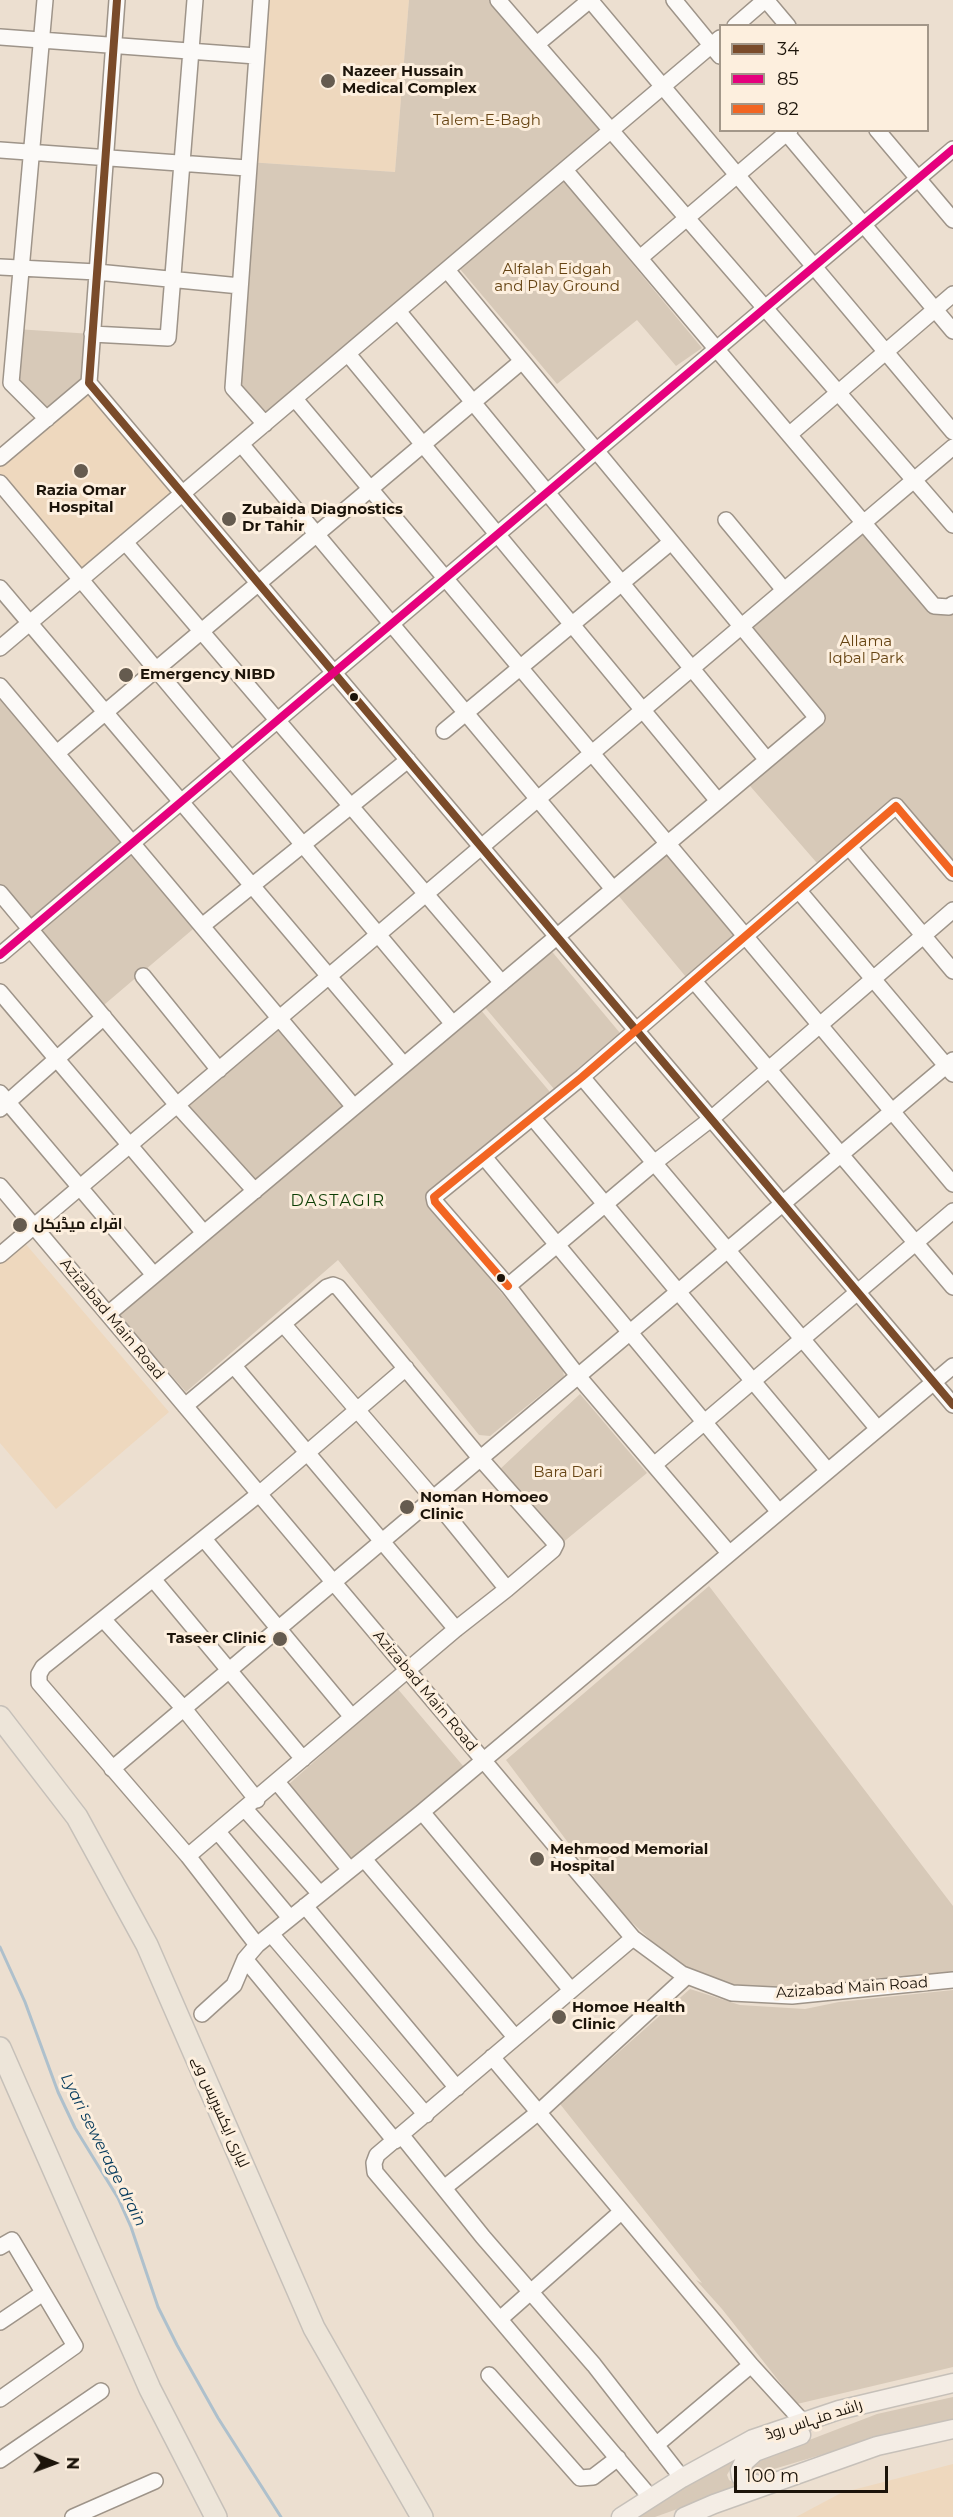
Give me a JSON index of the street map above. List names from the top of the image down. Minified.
{"streets":{"highway":["لیاری ایکسپریس وے"],"main road":["راشد منہاس روڈ"],"street":["Azizabad Main Road"]},"districts":["DASTAGIR"],"water":["Lyari sewerage drain"],"parks":["Talem-E-Bagh","Alfalah Eidgah and Play Ground","Allama Iqbal Park","Bara Dari"],"places":["Nazeer Hussain Medical Complex","Razia Omar Hospital","Zubaida Diagnostics Dr Tahir","Emergency NIBD","اقراء میڈیکل","Noman Homoeo Clinic","Taseer Clinic","Mehmood Memorial Hospital","Homoe Health Clinic"],"lines":["transit line 34","transit line 85","transit line 82"],"legend":["34","85","82"],"scale_bar":"100 m","north":"right"}
